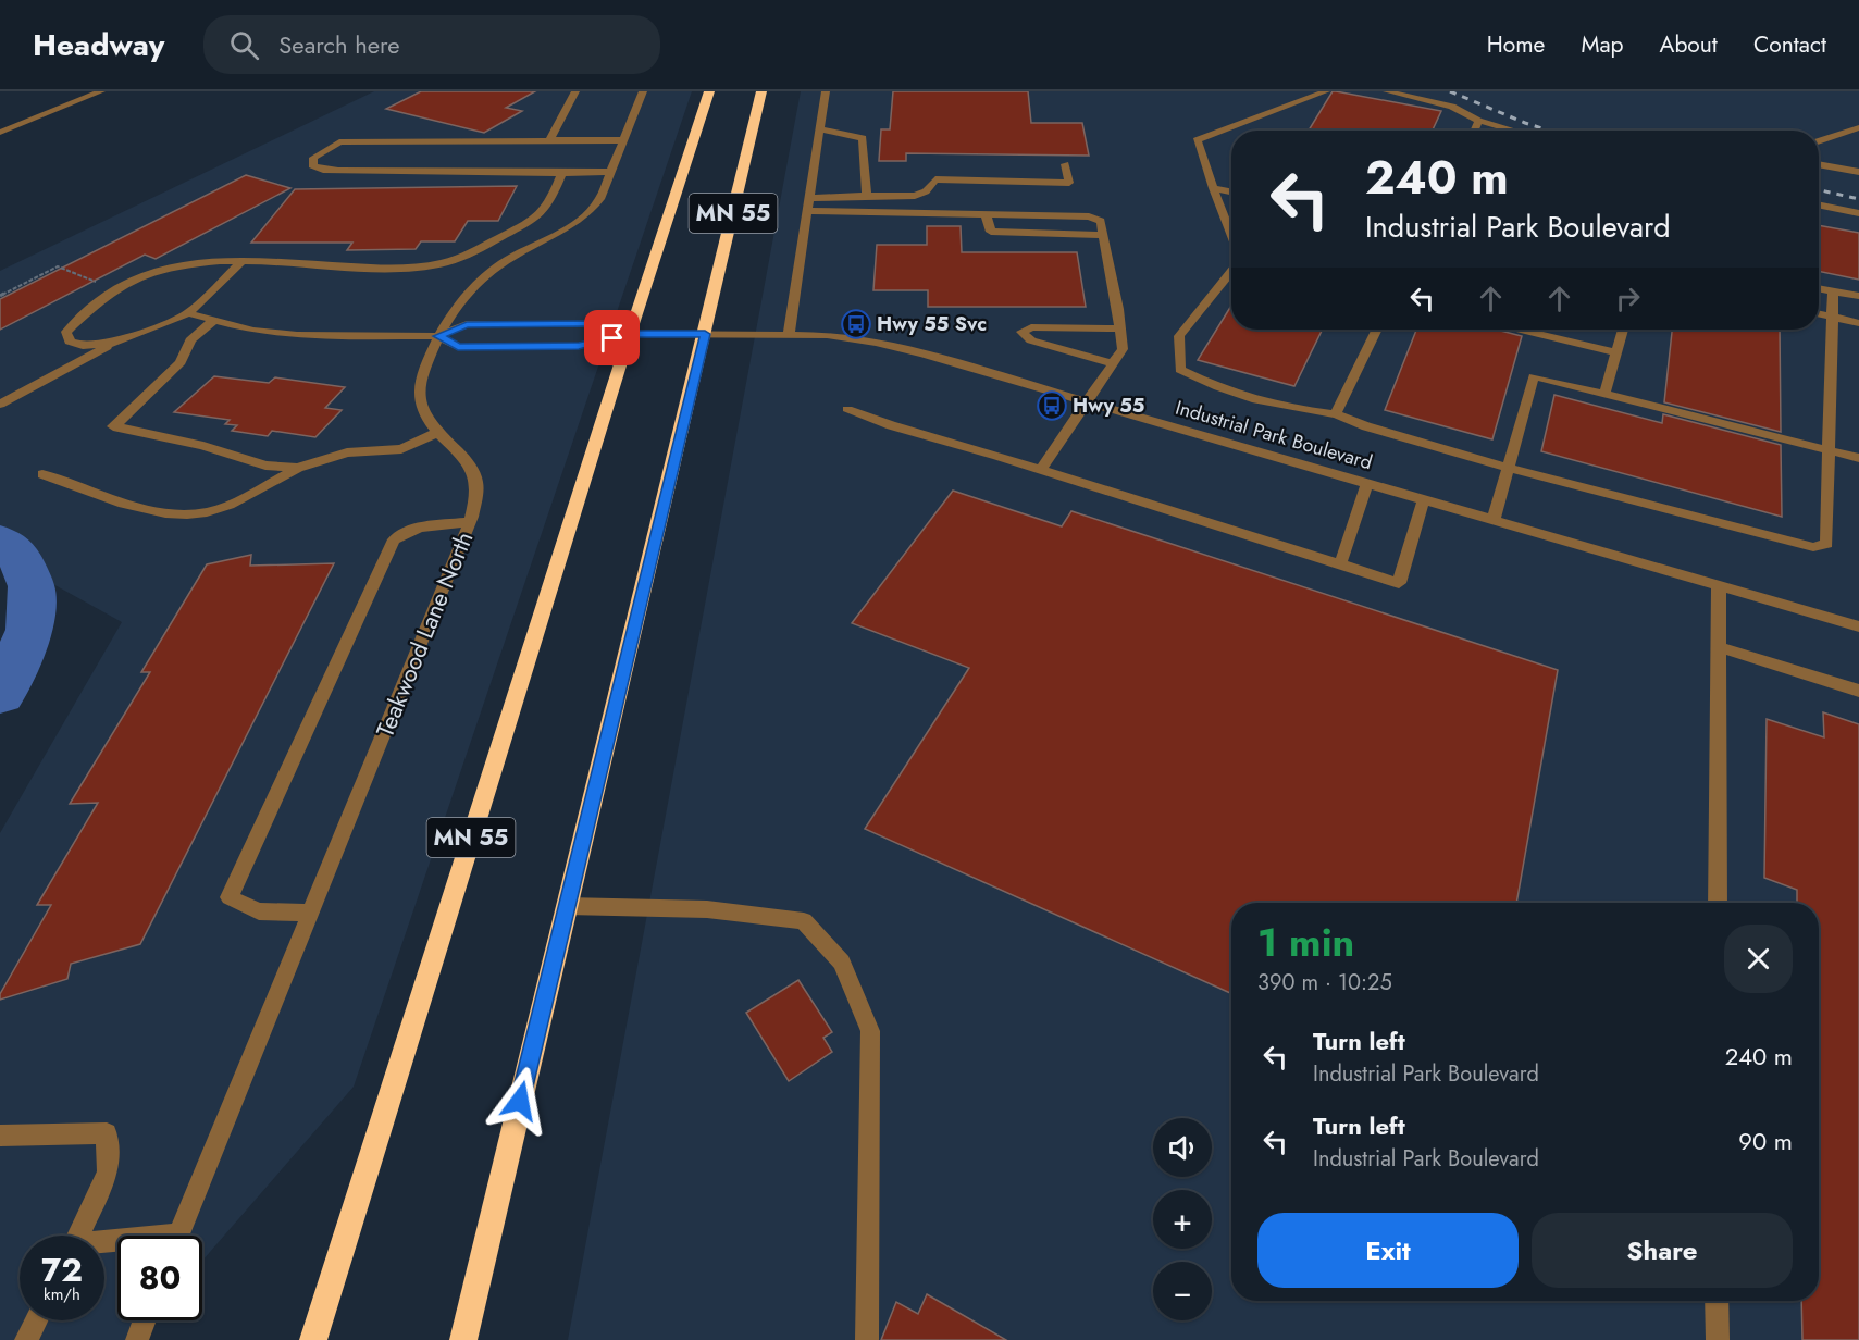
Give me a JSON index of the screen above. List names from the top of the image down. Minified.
{"streets":{"highway":["MN 55"],"street":["Industrial Park Boulevard","Teakwood Lane North"]},"crossings":[["MN 55","Industrial Park Boulevard"],["Industrial Park Boulevard","Teakwood Lane North"]],"places":{"bus stop":["Hwy 55 Svc","Hwy 55"]},"page":{"header":"Headway","search":"Search here","nav":["Home","Map","About","Contact"],"turn":["240 m","Industrial Park Boulevard"],"heading":["1 min","390 m · 10:25"],"list":[{"name":"Turn left","note":"Industrial Park Boulevard","value":"240 m"},{"name":"Turn left","note":"Industrial Park Boulevard","value":"90 m"}],"map_buttons":["+","−"],"buttons":["Exit","Share"],"speed":"72 km/h","limit":"80"}}
